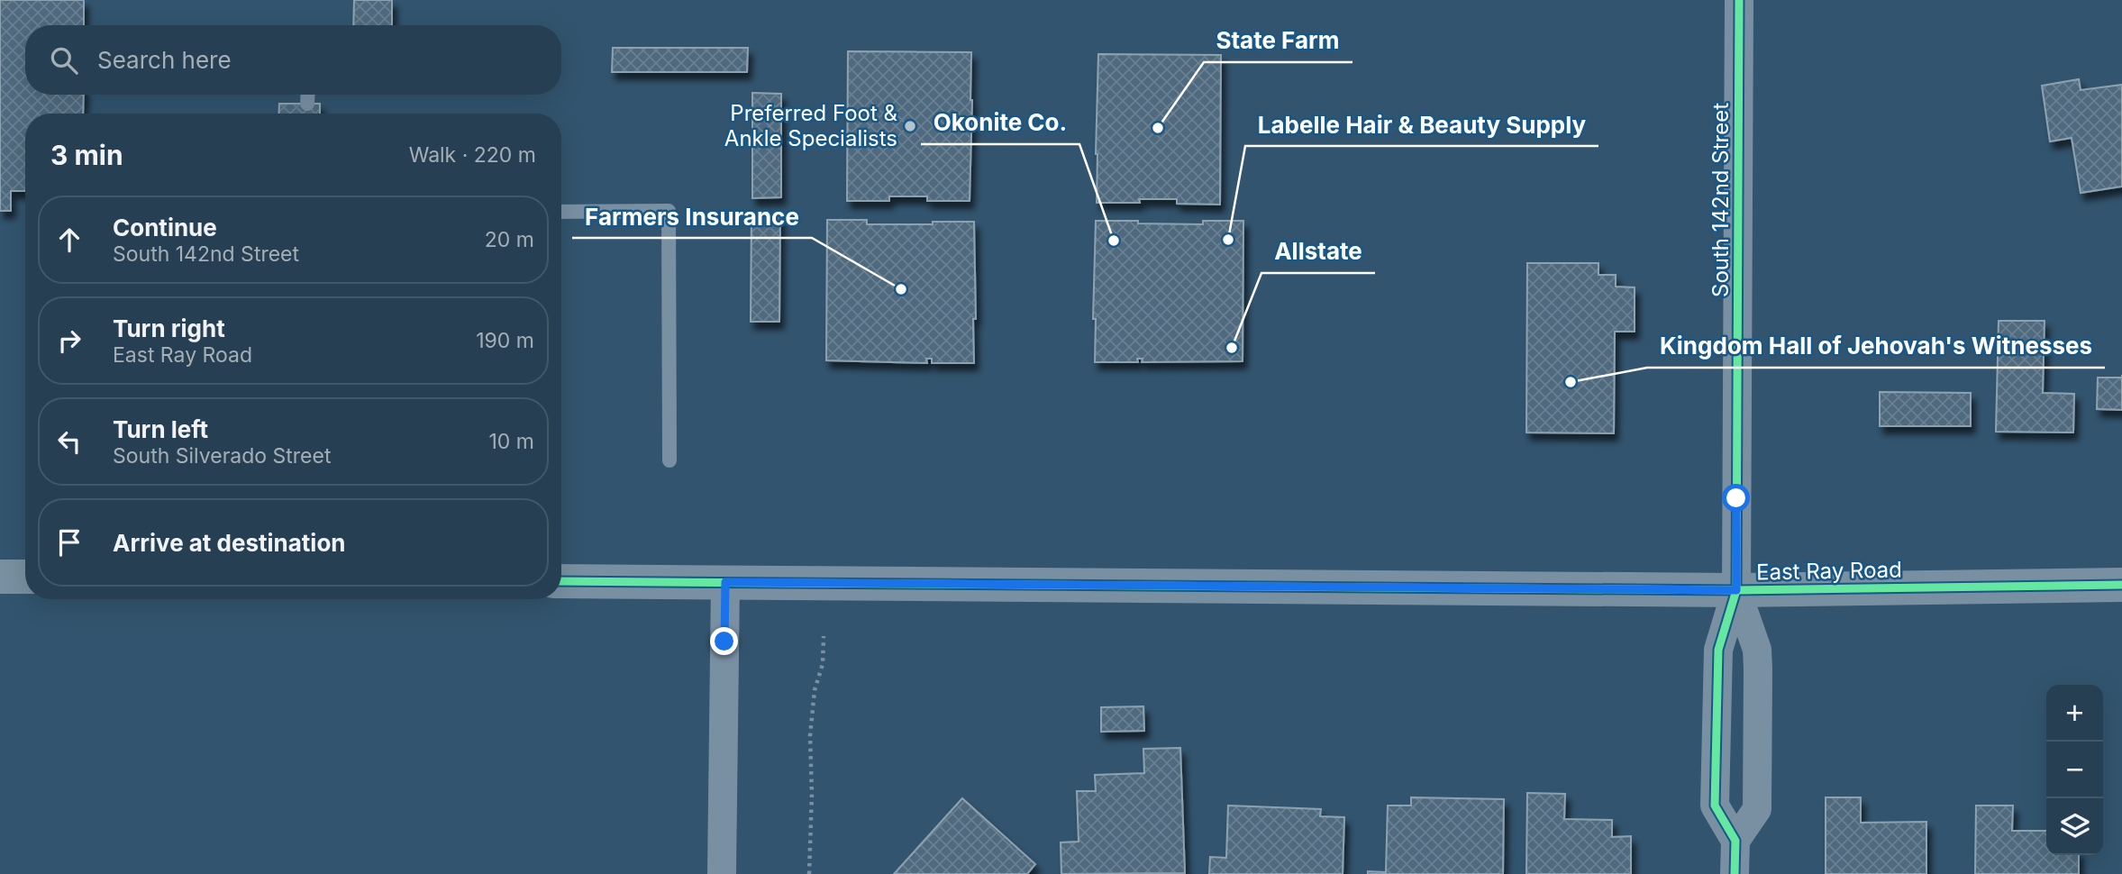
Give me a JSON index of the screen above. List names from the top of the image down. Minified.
{"streets":{"main road":["East Ray Road"],"street":["South 142nd Street"]},"crossings":[["South 142nd Street","East Ray Road"]],"places":["Preferred Foot & Ankle Specialists","State Farm","Labelle Hair & Beauty Supply","Okonite Co.","Farmers Insurance","Allstate","Kingdom Hall of Jehovah's Witnesses"],"page":{"search":"Search here","heading":["3 min","Walk · 220 m"],"list":[["Continue","South 142nd Street","20 m"],["Turn right","East Ray Road","190 m"],["Turn left","South Silverado Street","10 m"],"Arrive at destination"],"map_buttons":["+","−"]}}
